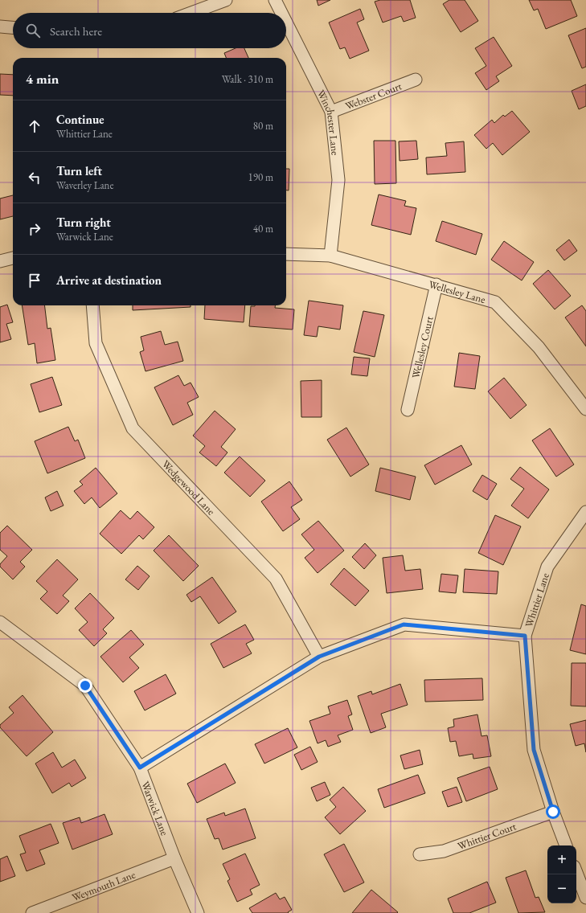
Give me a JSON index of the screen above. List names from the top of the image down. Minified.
{"streets":{"street":["Webster Court","Winchester Lane","Wellesley Lane","Wellesley Court","Wedgewood Lane","Whittier Lane","Warwick Lane","Whittier Court","Weymouth Lane"]},"crossings":[["Webster Court","Winchester Lane"],["Winchester Lane","Wellesley Lane"],["Wellesley Lane","Wellesley Court"],["Whittier Lane","Whittier Court"],["Warwick Lane","Weymouth Lane"]],"page":{"search":"Search here","heading":["4 min","Walk · 310 m"],"list":[["Continue","Whittier Lane","80 m"],["Turn left","Waverley Lane","190 m"],["Turn right","Warwick Lane","40 m"],"Arrive at destination"],"map_buttons":["+","−"]}}
